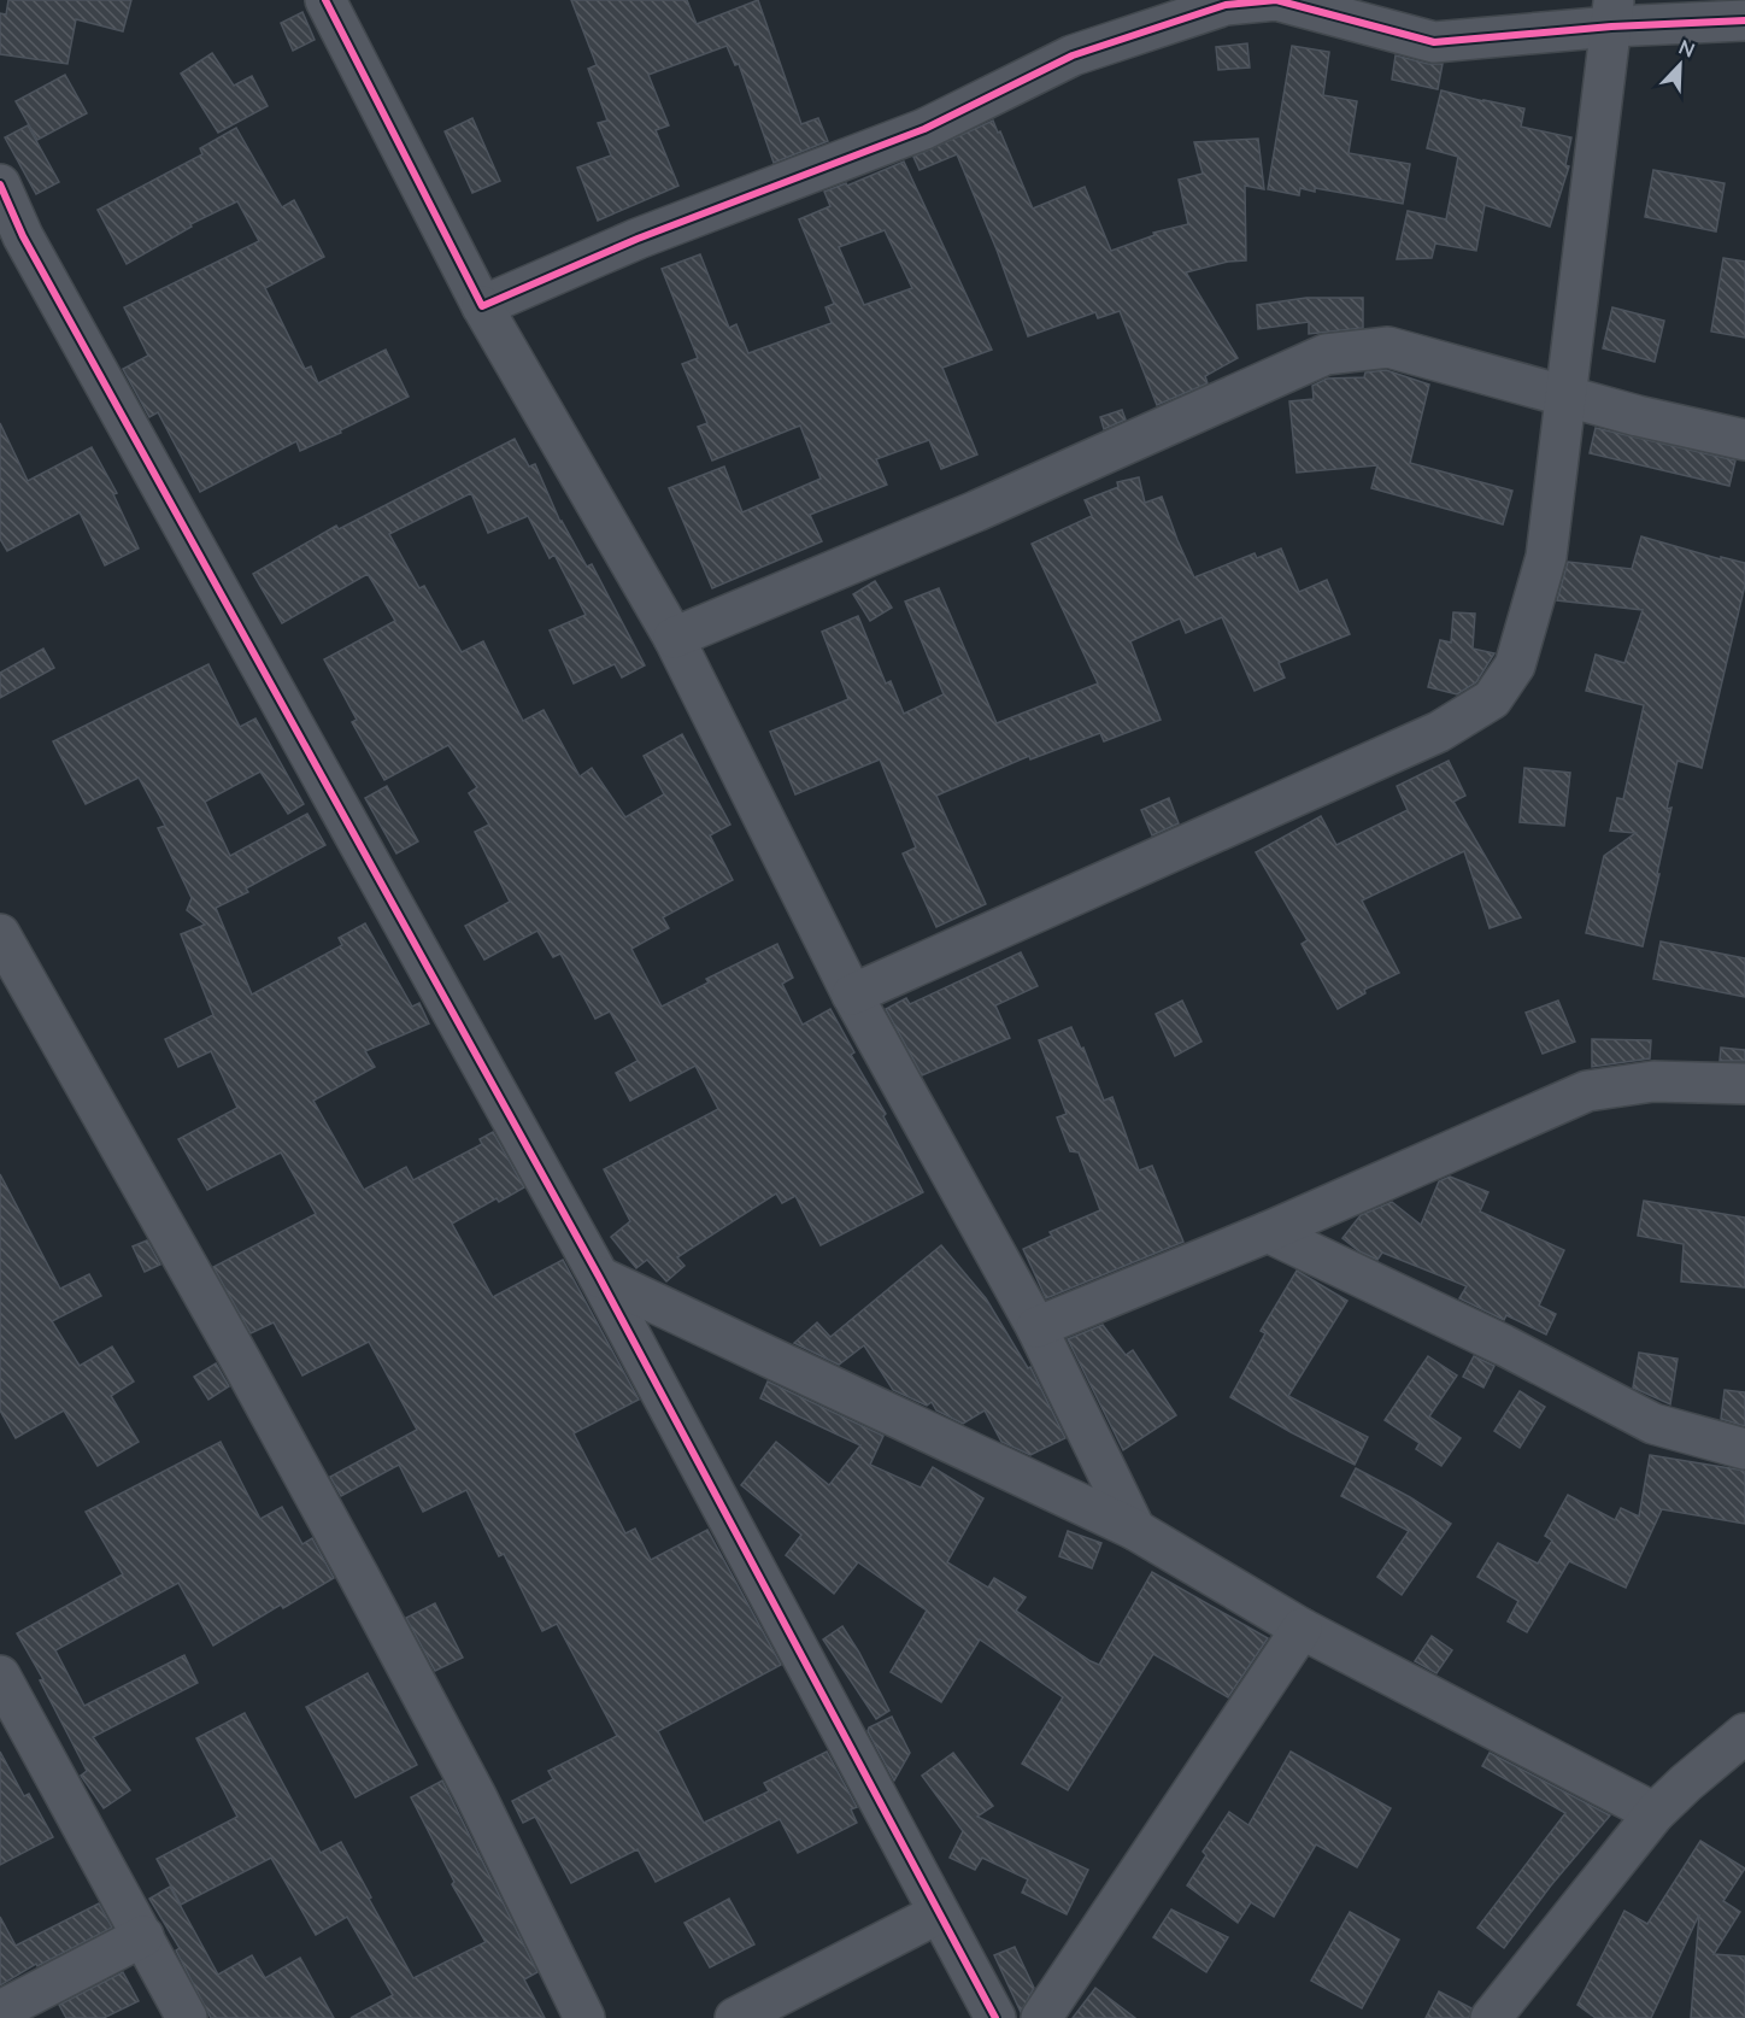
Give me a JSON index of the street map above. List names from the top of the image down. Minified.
{"north":"top right"}
